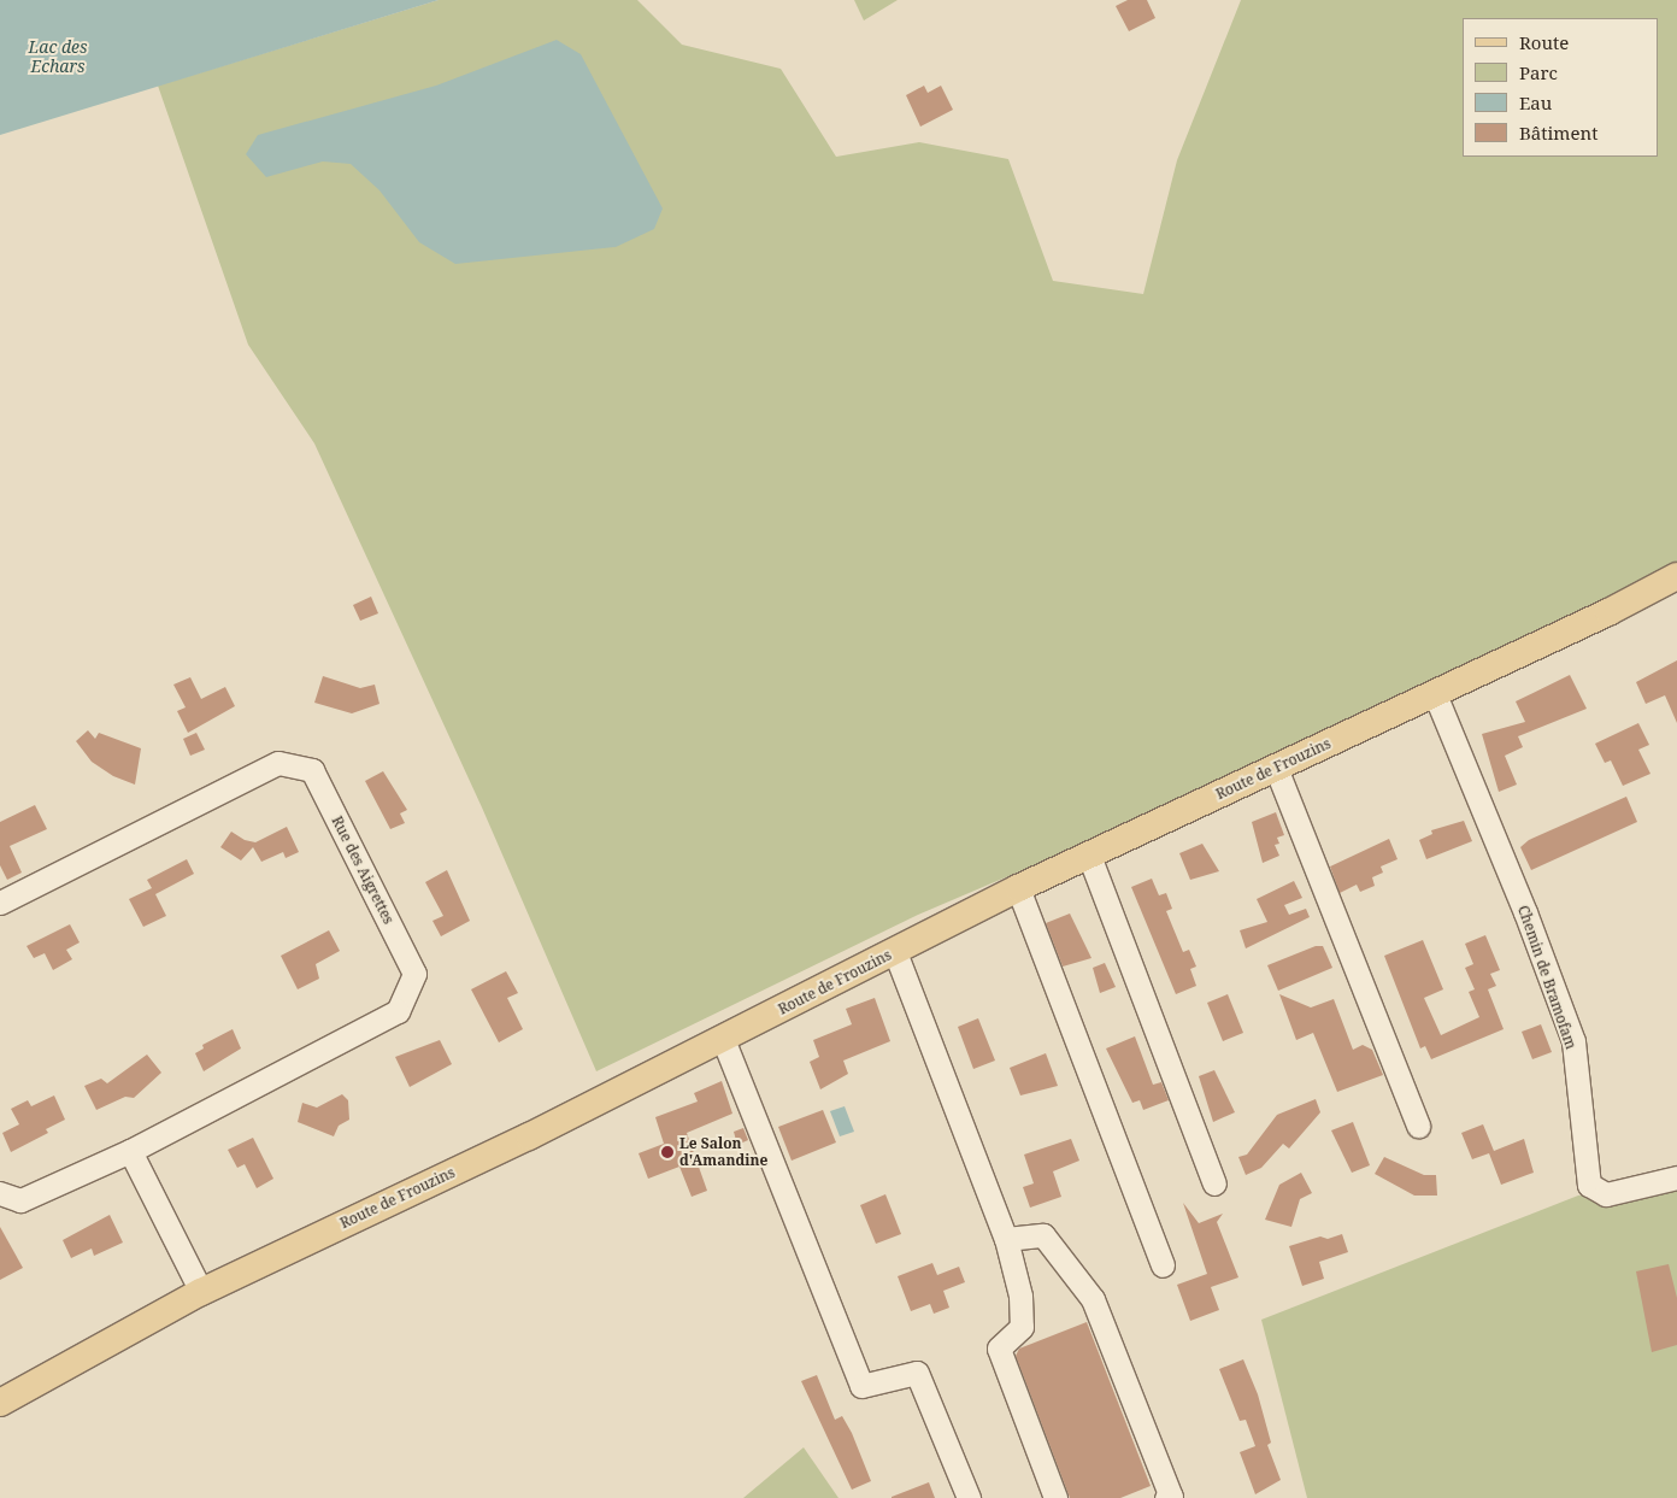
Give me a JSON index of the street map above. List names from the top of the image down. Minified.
{"streets":{"main road":["Route de Frouzins"],"street":["Rue des Aigrettes","Chemin de Bramofam"]},"crossings":[["Route de Frouzins","Chemin de Bramofam"]],"water":["Lac des Echars"],"places":["Le Salon d'Amandine"],"legend":["Route","Parc","Eau","Bâtiment"]}
